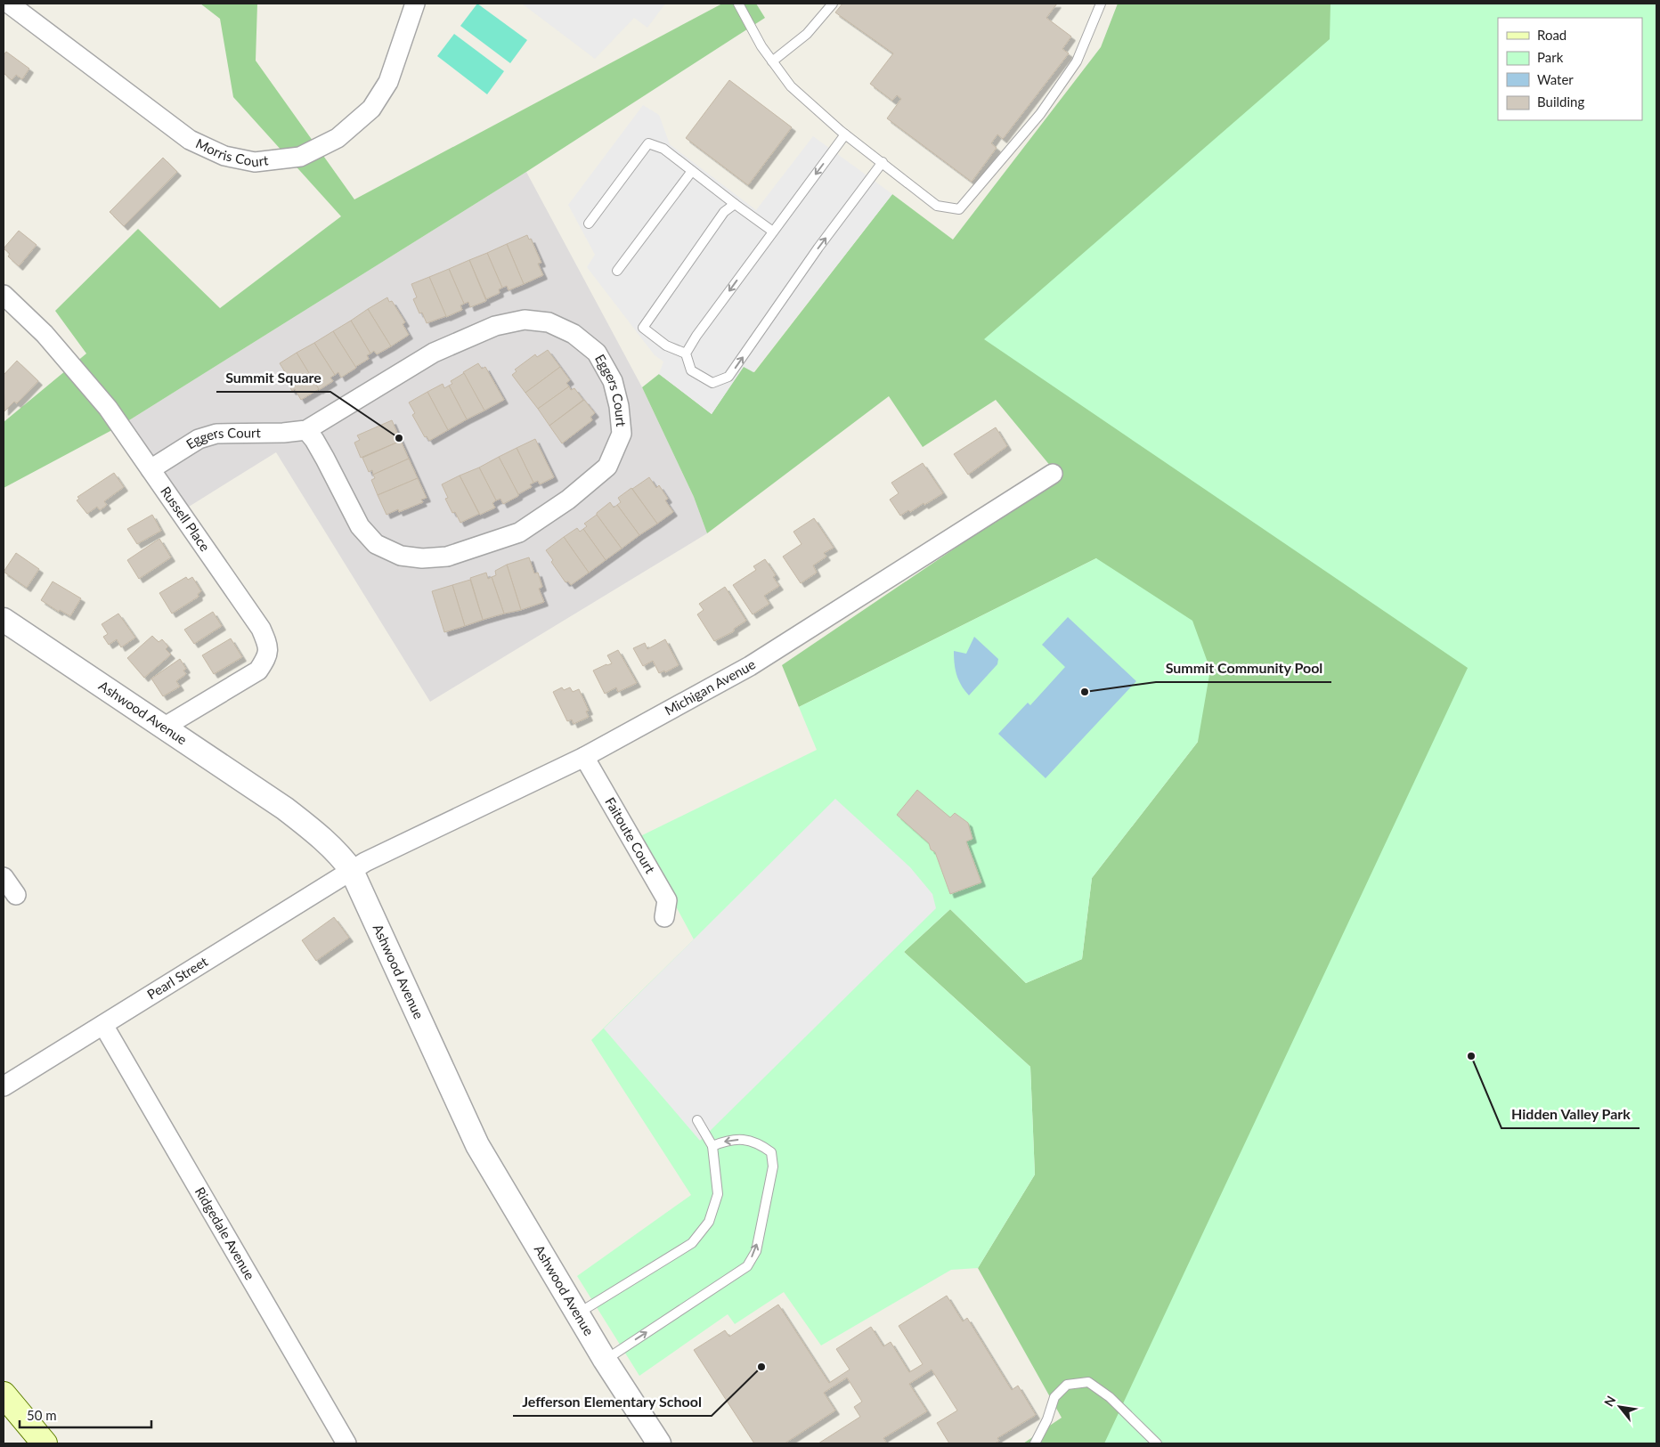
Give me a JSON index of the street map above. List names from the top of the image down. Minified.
{"streets":{"street":["Morris Court","Eggers Court","Russell Place","Michigan Avenue","Ashwood Avenue","Faitoute Court","Pearl Street","Ridgedale Avenue"]},"crossings":[["Eggers Court","Russell Place"],["Russell Place","Ashwood Avenue"],["Michigan Avenue","Ashwood Avenue"],["Michigan Avenue","Faitoute Court"],["Michigan Avenue","Pearl Street"],["Ashwood Avenue","Pearl Street"],["Pearl Street","Ridgedale Avenue"]],"places":["Summit Square","Summit Community Pool","Hidden Valley Park","Jefferson Elementary School"],"legend":["Road","Park","Water","Building"],"scale_bar":"50 m","north":"top left"}
